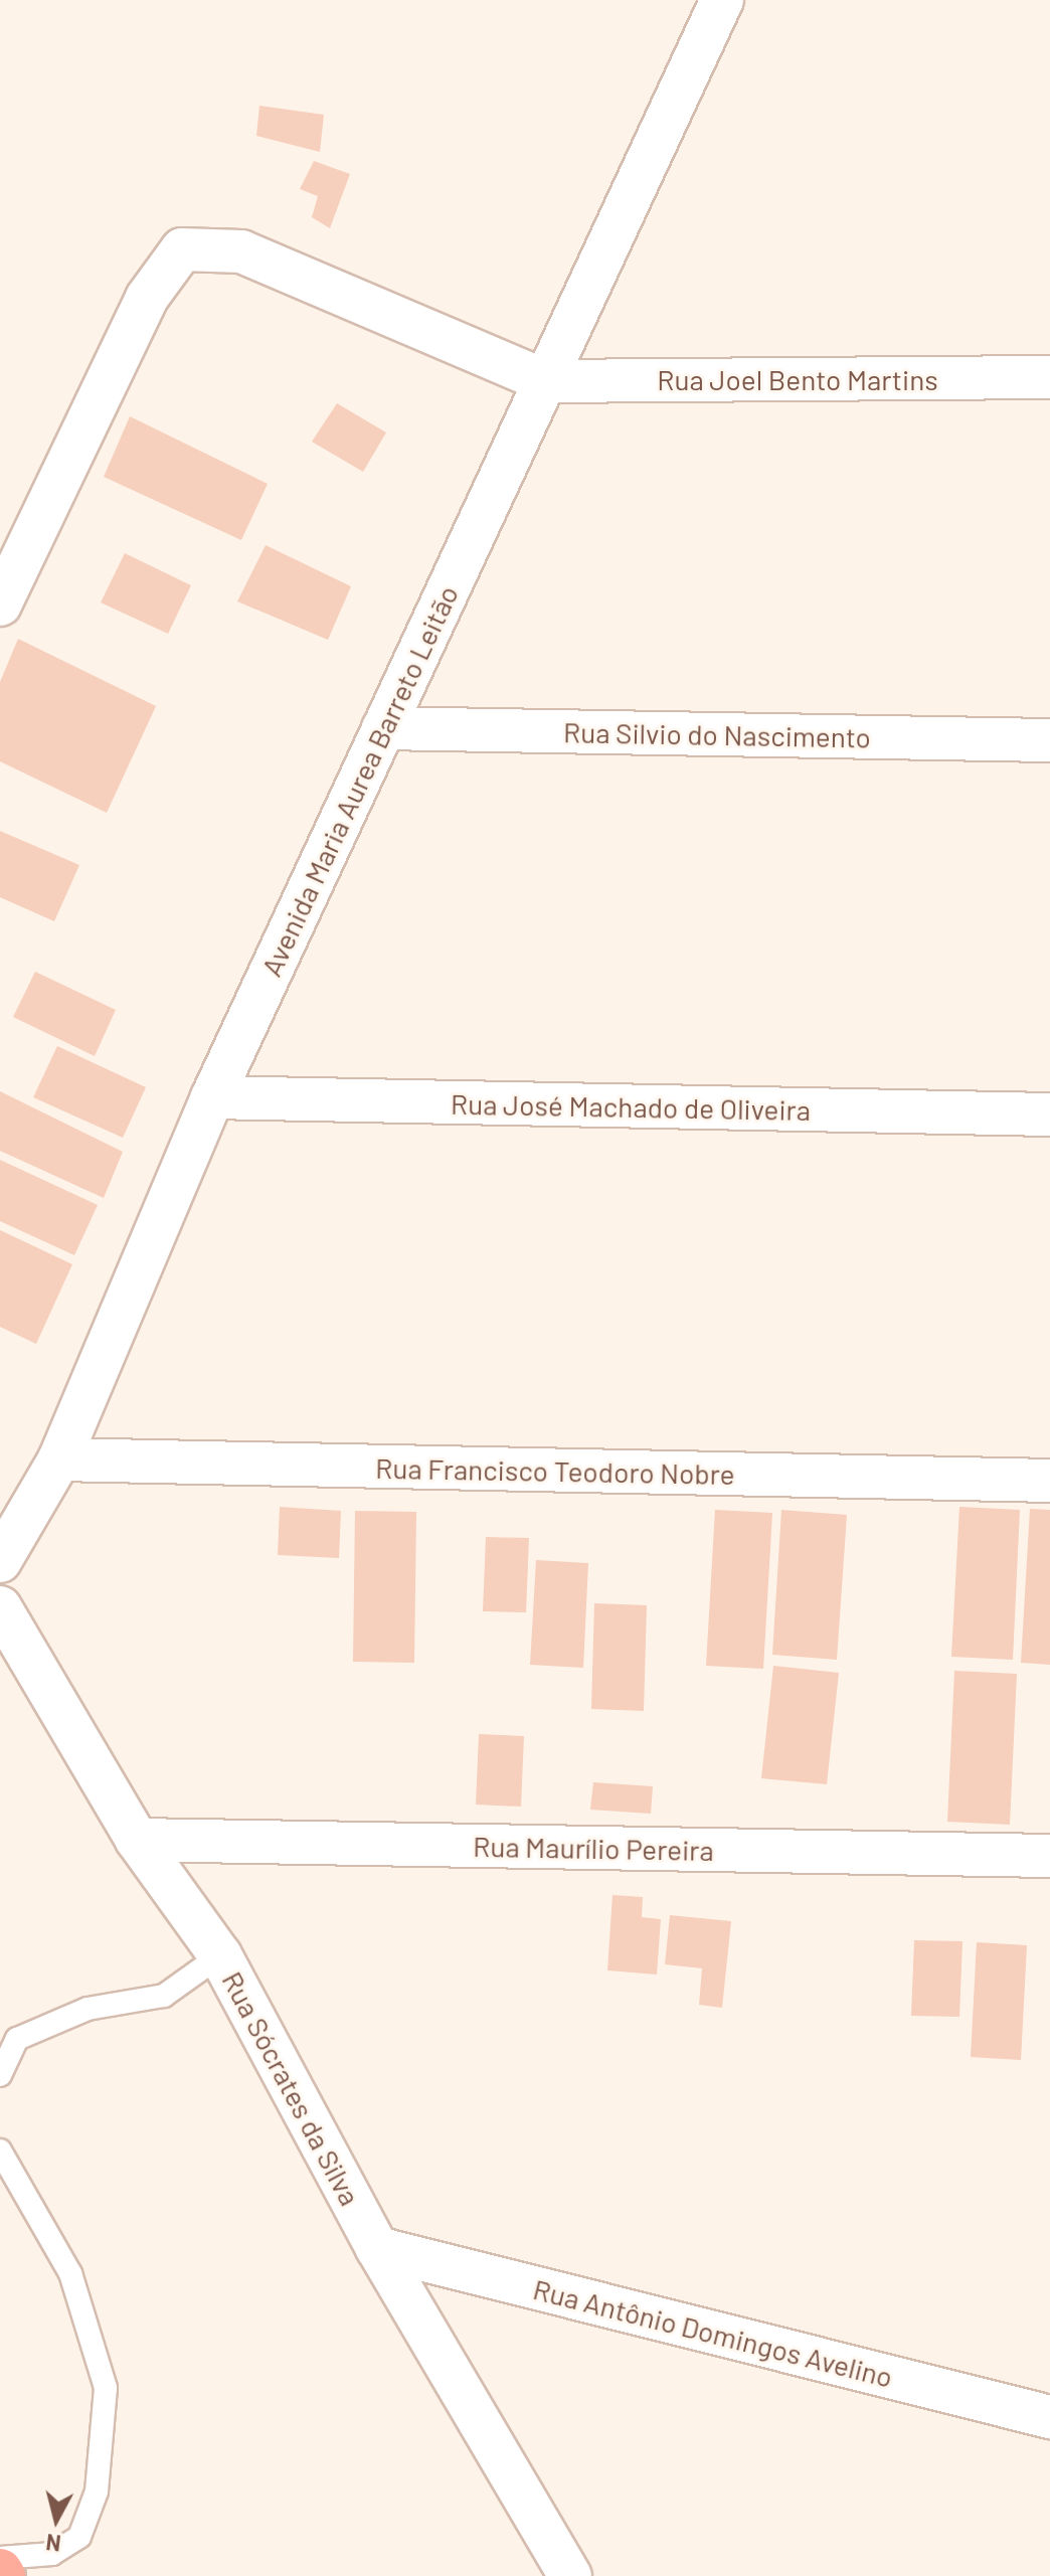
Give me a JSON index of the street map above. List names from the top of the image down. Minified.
{"streets":{"street":["Rua Joel Bento Martins","Rua Silvio do Nascimento","Avenida Maria Aurea Barreto Leitão","Rua José Machado de Oliveira","Rua Francisco Teodoro Nobre","Rua Maurílio Pereira","Rua Sócrates da Silva","Rua Antônio Domingos Avelino"]},"crossings":[["Rua Joel Bento Martins","Avenida Maria Aurea Barreto Leitão"],["Rua Silvio do Nascimento","Avenida Maria Aurea Barreto Leitão"],["Avenida Maria Aurea Barreto Leitão","Rua José Machado de Oliveira"],["Avenida Maria Aurea Barreto Leitão","Rua Francisco Teodoro Nobre"],["Rua Maurílio Pereira","Rua Sócrates da Silva"],["Rua Sócrates da Silva","Rua Antônio Domingos Avelino"]],"north":"bottom"}
